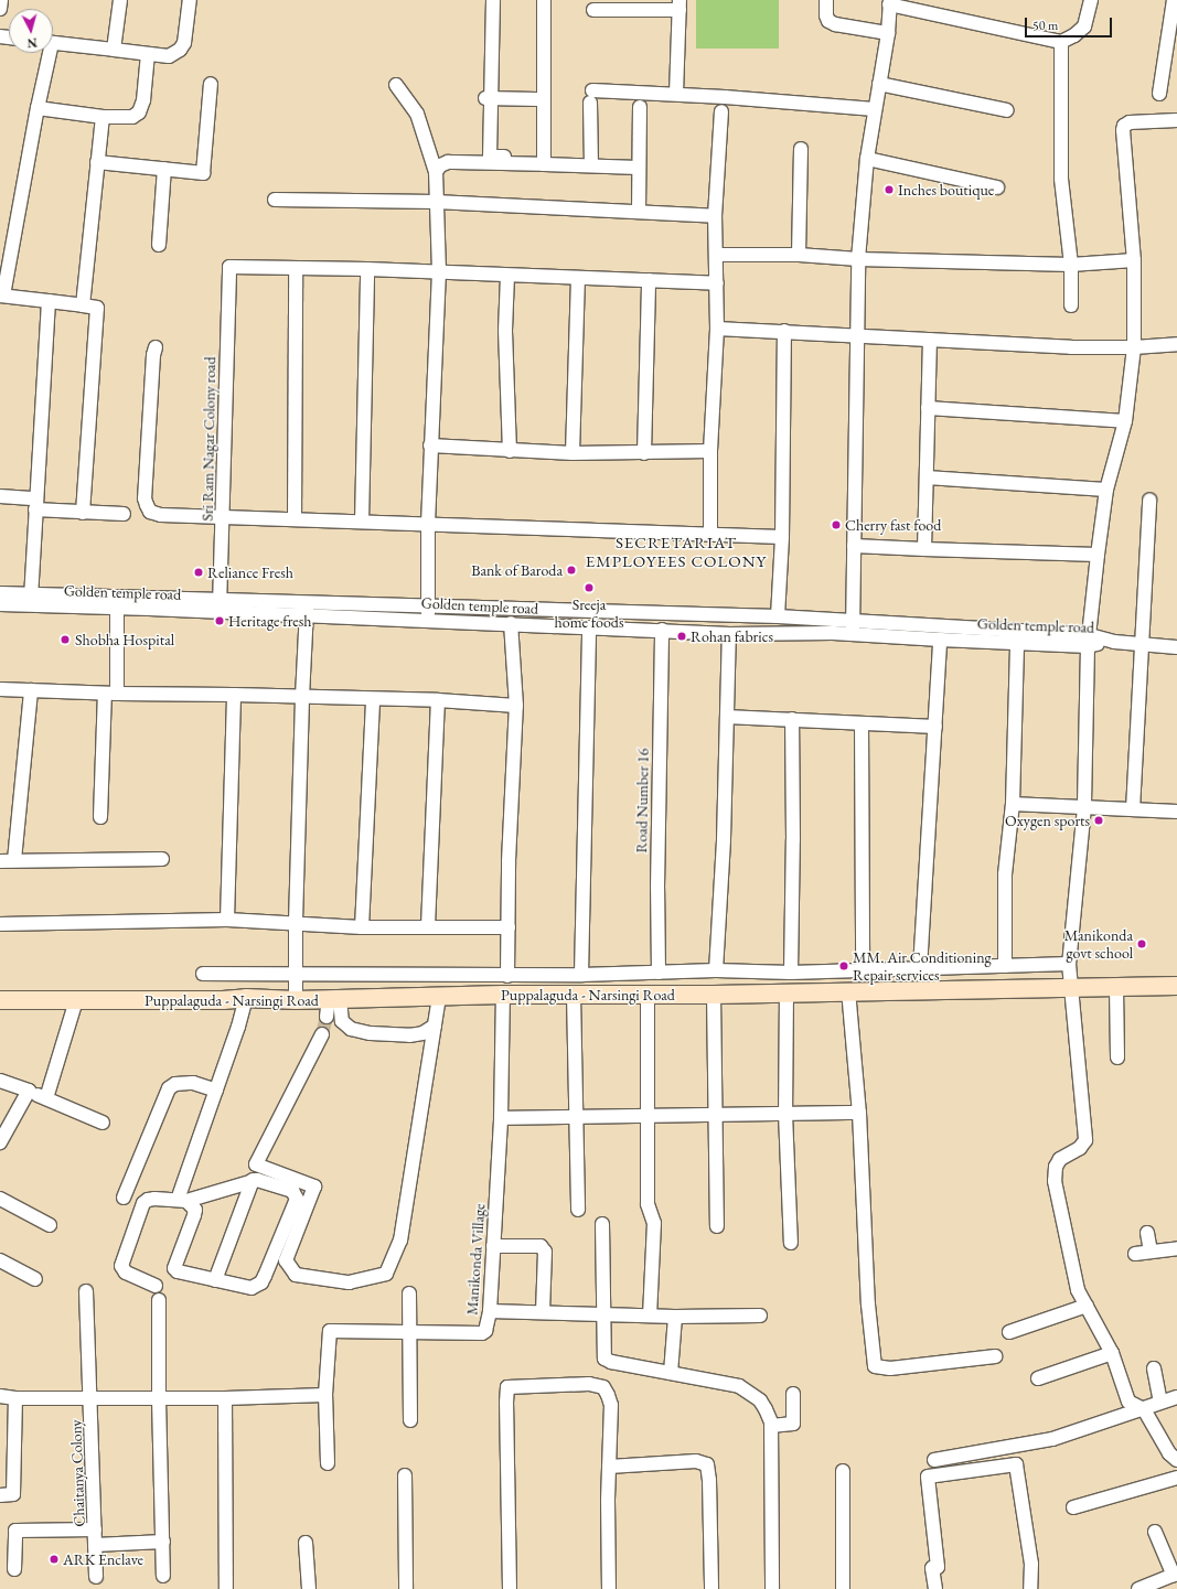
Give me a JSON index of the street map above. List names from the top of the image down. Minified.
{"streets":{"street":["Sri Ram Nagar Colony road","Golden temple road","Road Number 16","Puppalaguda - Narsingi Road","Manikonda Village","Chaitanya Colony"]},"crossings":[["Sri Ram Nagar Colony road","Golden temple road"],["Golden temple road","Road Number 16"],["Puppalaguda - Narsingi Road","Manikonda Village"]],"districts":["SECRETARIAT EMPLOYEES COLONY"],"places":["Inches boutique","Cherry fast food","Bank of Baroda","Reliance Fresh","Sreeja home foods","Heritage fresh","Rohan fabrics","Shobha Hospital","Oxygen sports","Manikonda govt school","MM. Air Conditioning Repair services","ARK Enclave"],"scale_bar":"50 m","north":"bottom"}
